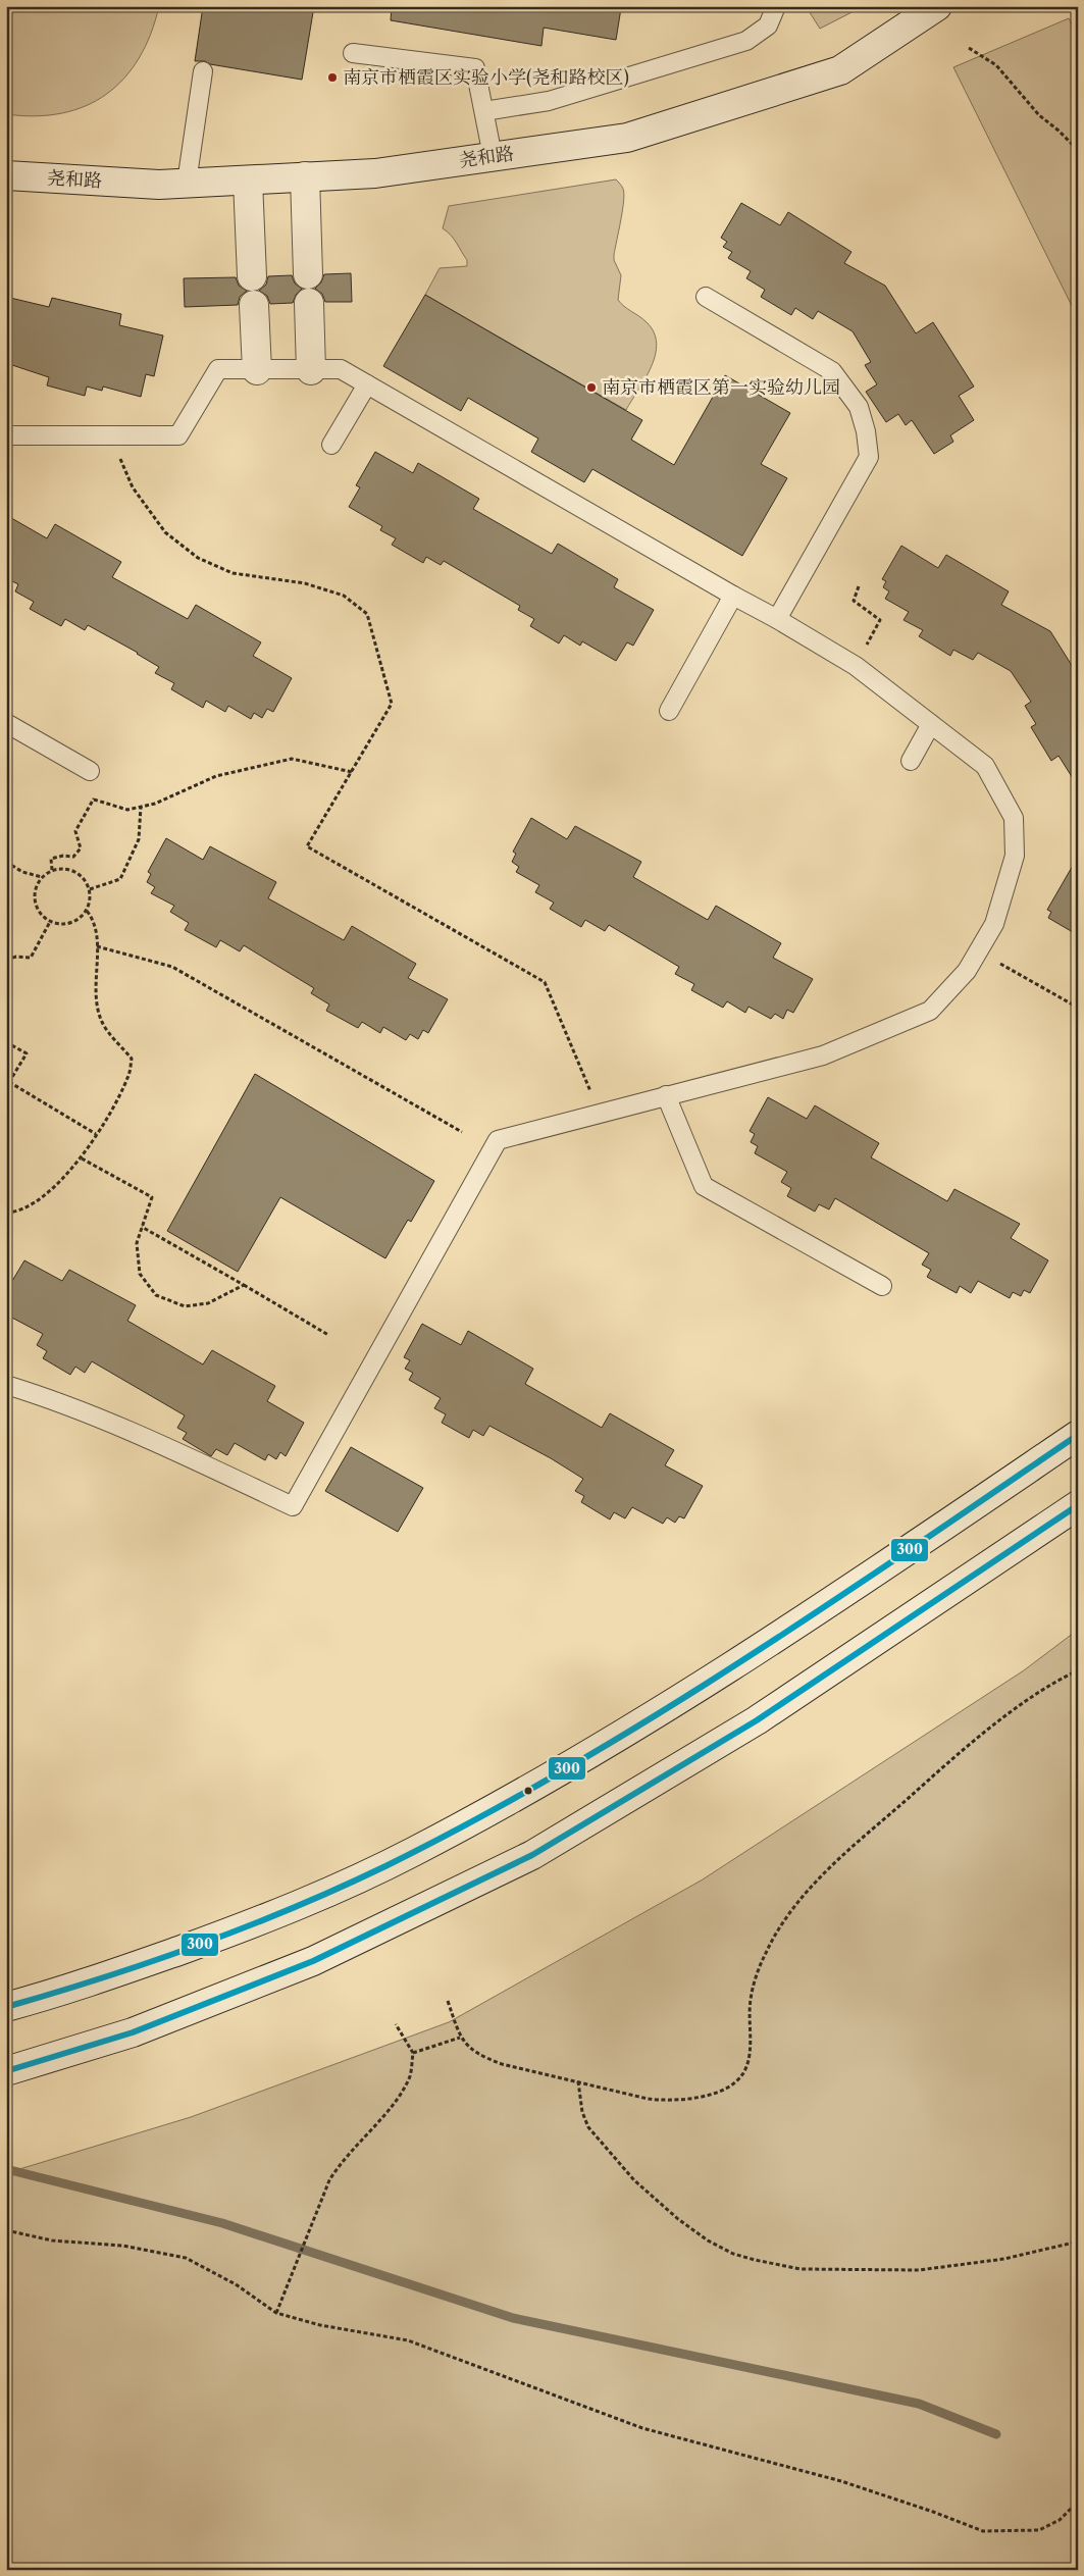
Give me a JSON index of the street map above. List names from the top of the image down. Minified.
{"streets":{"main road":["尧和路"]},"places":["南京市栖霞区实验小学(尧和路校区)","南京市栖霞区第一实验幼儿园"],"lines":["transit line 300"]}
